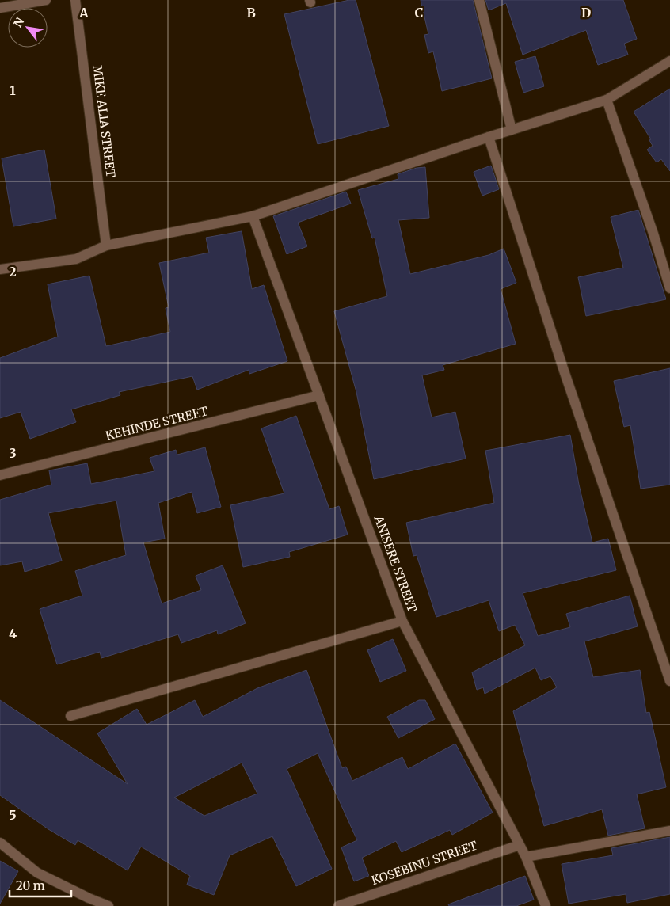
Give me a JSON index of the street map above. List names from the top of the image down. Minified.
{"streets":{"street":["MIKE ALIA STREET","KEHINDE STREET","ANISERE STREET","KOSEBINU STREET"]},"crossings":[["KEHINDE STREET","ANISERE STREET"],["ANISERE STREET","KOSEBINU STREET"]],"scale_bar":"20 m","north":"top left","grid":{"columns":["A","B","C","D"],"rows":["1","2","3","4","5"]}}
